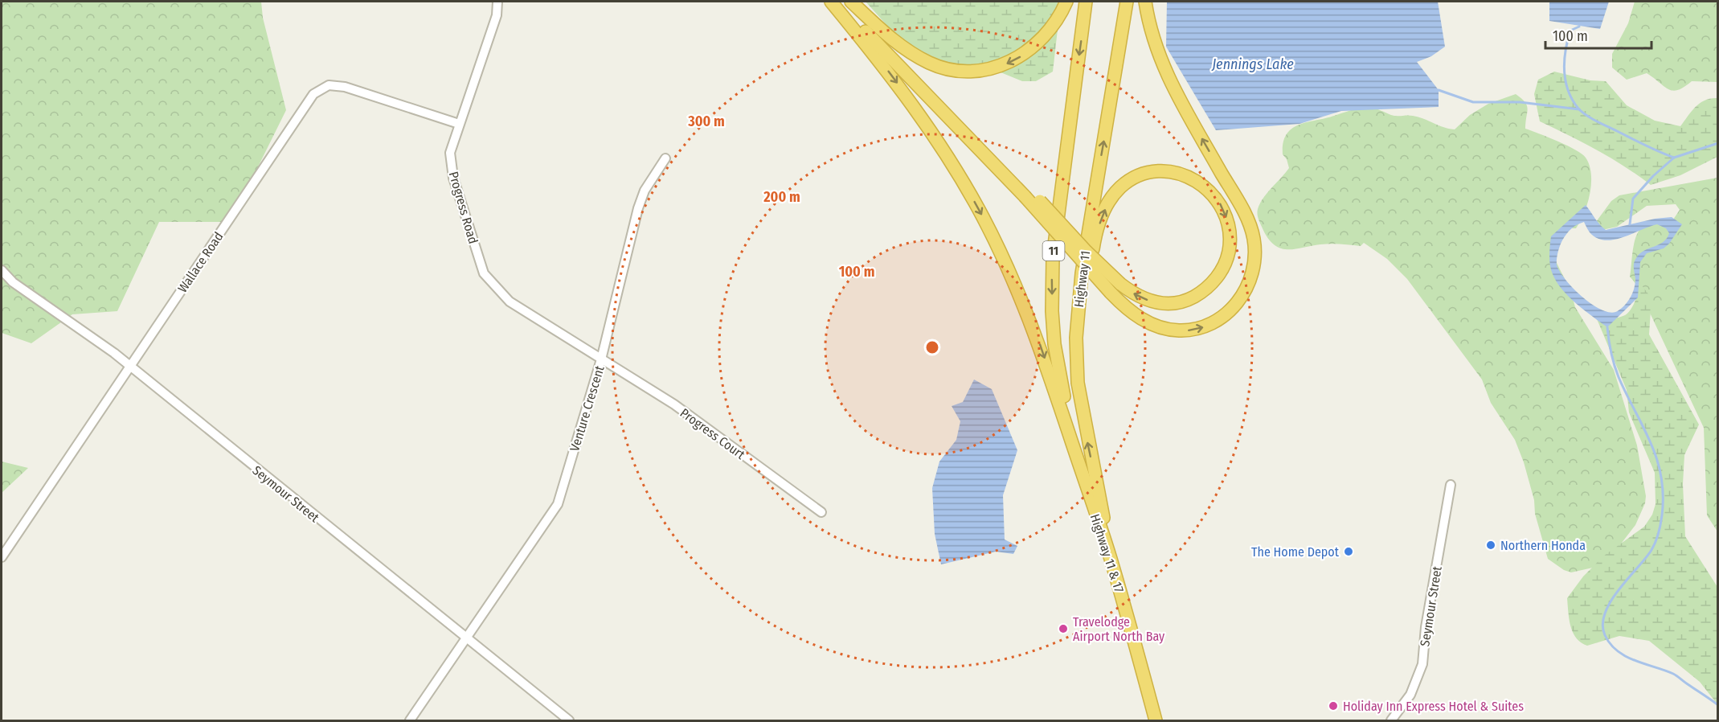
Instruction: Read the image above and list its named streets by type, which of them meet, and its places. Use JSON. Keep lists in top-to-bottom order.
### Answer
{
  "streets": {
    "highway": ["11", "Highway 11", "Highway 11 & 17"],
    "street": [
      "Progress Road",
      "Wallace Road",
      "Venture Crescent",
      "Progress Court",
      "Seymour Street"
    ]
  },
  "crossings": [
    ["Progress Road", "Wallace Road"],
    ["Progress Road", "Venture Crescent"],
    ["Progress Road", "Progress Court"],
    ["Wallace Road", "Seymour Street"],
    ["Highway 11", "Highway 11 & 17"],
    ["Venture Crescent", "Progress Court"],
    ["Venture Crescent", "Seymour Street"]
  ],
  "water": ["Jennings Lake"],
  "places": [
    "Northern Honda",
    "The Home Depot",
    "Travelodge Airport North Bay",
    "Holiday Inn Express Hotel & Suites"
  ],
  "scale_bar": "100 m",
  "rings": ["300 m", "200 m", "100 m"]
}
